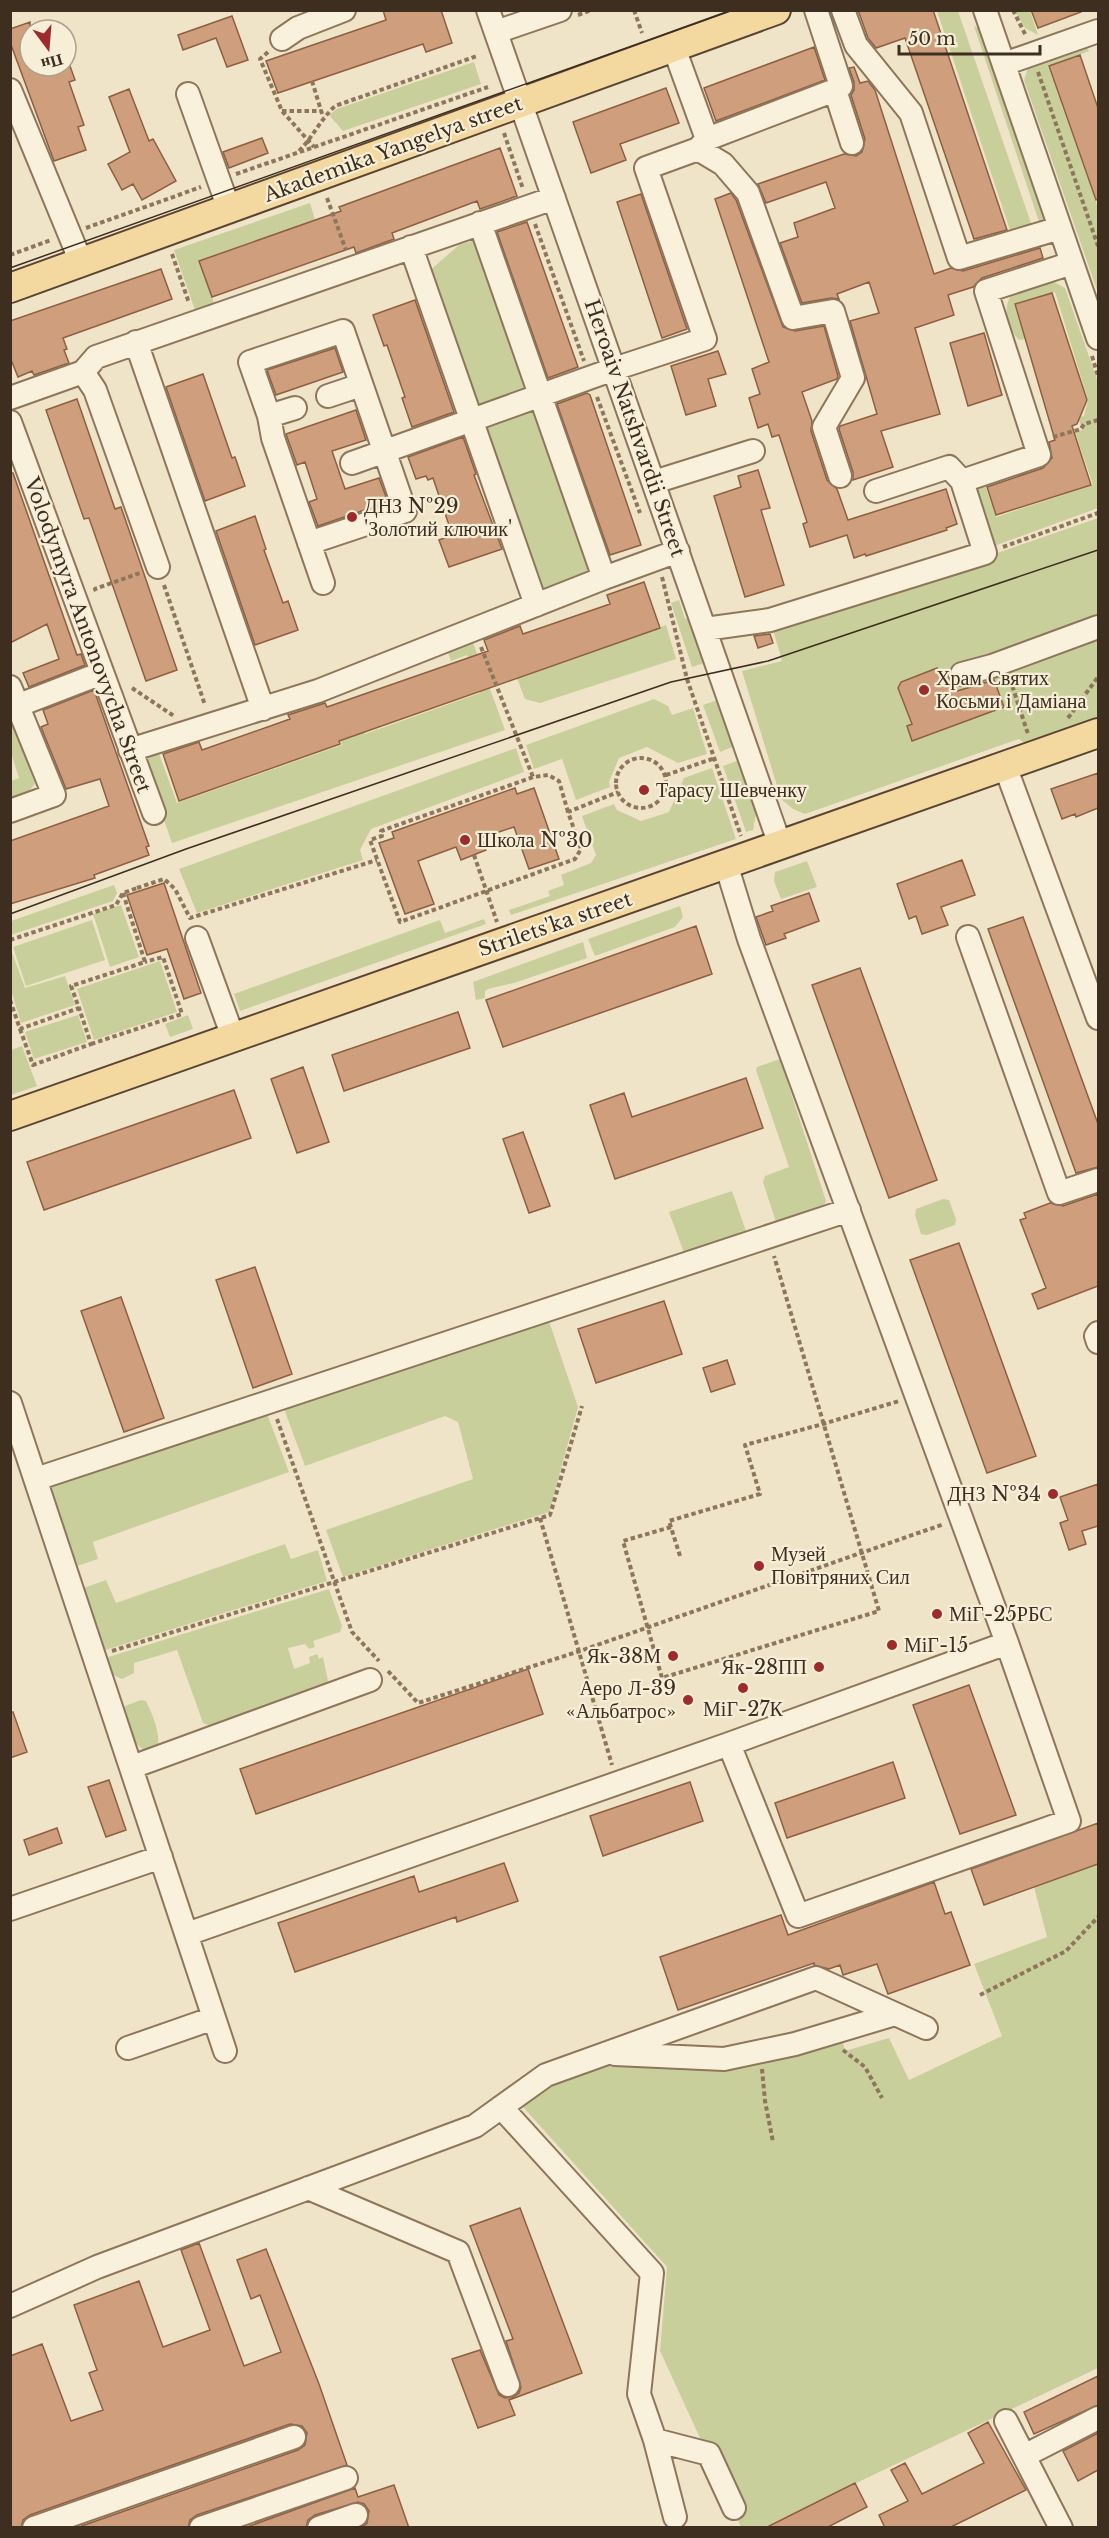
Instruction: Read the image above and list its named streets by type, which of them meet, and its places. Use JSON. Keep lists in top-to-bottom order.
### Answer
{
  "streets": {
    "main road": ["Akademika Yangelya street", "Strilets'ka street"],
    "street": ["Heroaiv Natshvardii Street", "Volodymyra Antonovycha Street"]
  },
  "crossings": [
    ["Akademika Yangelya street", "Heroaiv Natshvardii Street"],
    ["Heroaiv Natshvardii Street", "Strilets'ka street"]
  ],
  "places": [
    "ДНЗ №29 'Золотий ключик'",
    "Храм Святих Косьми і Даміана",
    "Тарасу Шевченку",
    "Школа №30",
    "ДНЗ №34",
    "Музей Повітряних Сил",
    "МіГ-25РБС",
    "МіГ-15",
    "Як-38М",
    "Як-28ПП",
    "МіГ-27К",
    "Аеро Л-39 «Альбатрос»"
  ],
  "scale_bar": "50 m",
  "north": "bottom"
}
